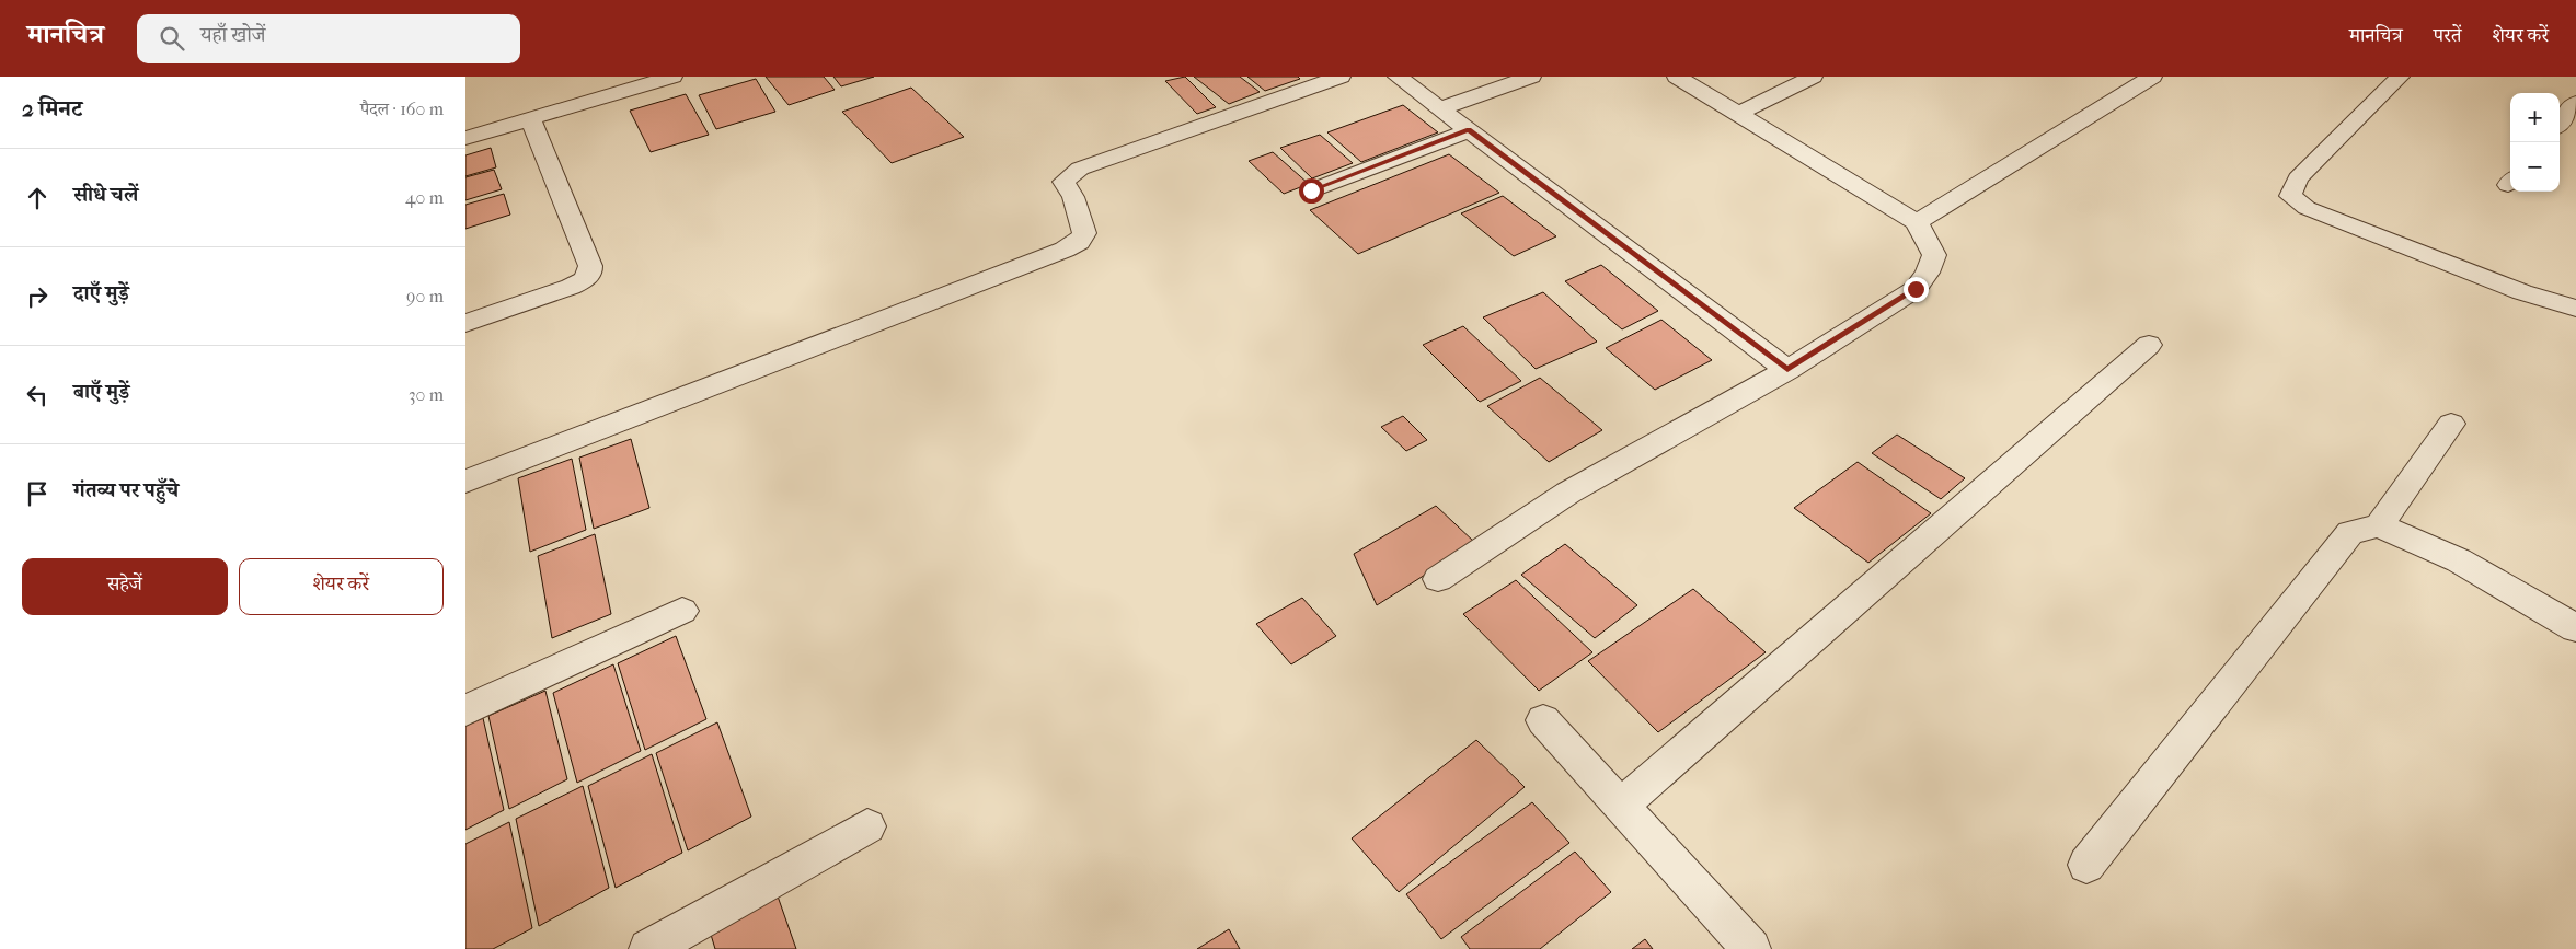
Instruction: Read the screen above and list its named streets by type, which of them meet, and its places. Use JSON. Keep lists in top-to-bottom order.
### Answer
{
  "page": {
    "header": "मानचित्र",
    "search": "यहाँ खोजें",
    "nav": ["मानचित्र", "परतें", "शेयर करें"],
    "heading": ["2 मिनट", "पैदल · 160 m"],
    "map_buttons": ["+", "−"],
    "list": [
      ["सीधे चलें", "40 m"],
      ["दाएँ मुड़ें", "90 m"],
      ["बाएँ मुड़ें", "30 m"],
      "गंतव्य पर पहुँचे"
    ],
    "buttons": ["सहेजें", "शेयर करें"]
  }
}
